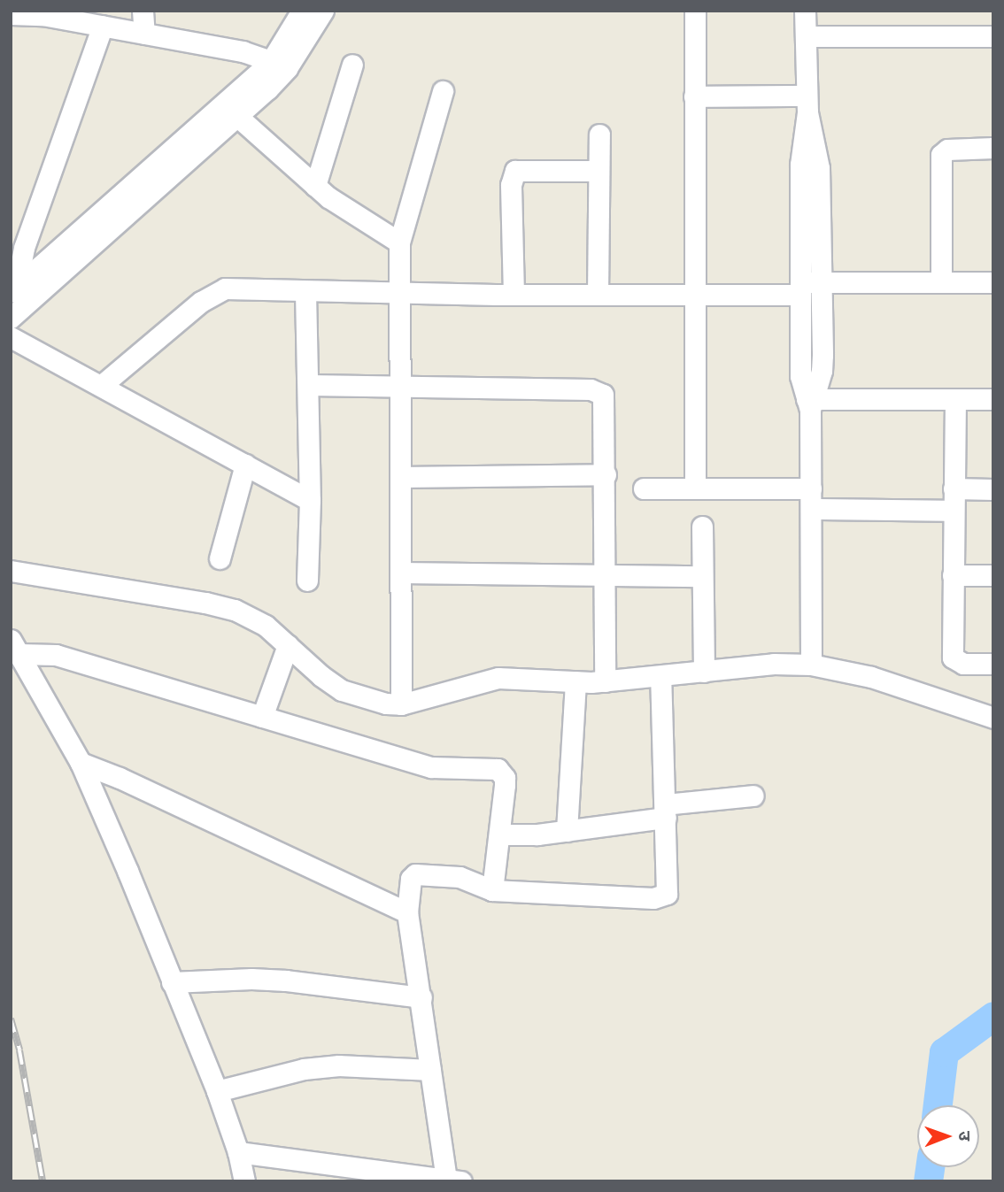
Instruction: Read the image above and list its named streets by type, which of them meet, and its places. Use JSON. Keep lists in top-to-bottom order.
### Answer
{
  "north": "right"
}
